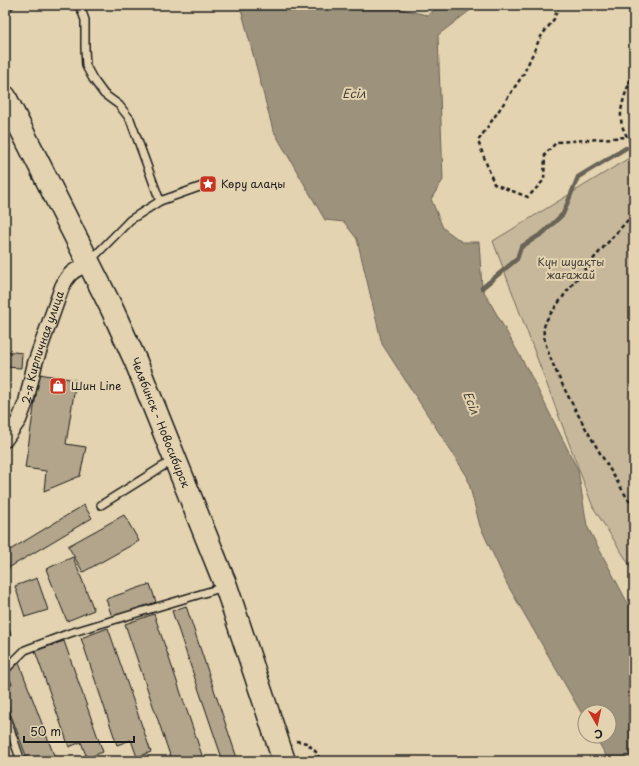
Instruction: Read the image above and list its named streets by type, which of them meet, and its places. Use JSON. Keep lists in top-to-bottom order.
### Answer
{
  "streets": {
    "highway": ["Челябинск - Новосибирск"],
    "street": ["2-я Кирпичная улица"]
  },
  "crossings": [
    ["2-я Кирпичная улица", "Челябинск - Новосибирск"]
  ],
  "water": ["Есіл"],
  "parks": ["Күн шуақты жағажай"],
  "places": {
    "place": ["Көру алаңы"],
    "shop": ["Шин Line"]
  },
  "scale_bar": "50 m",
  "north": "bottom"
}
